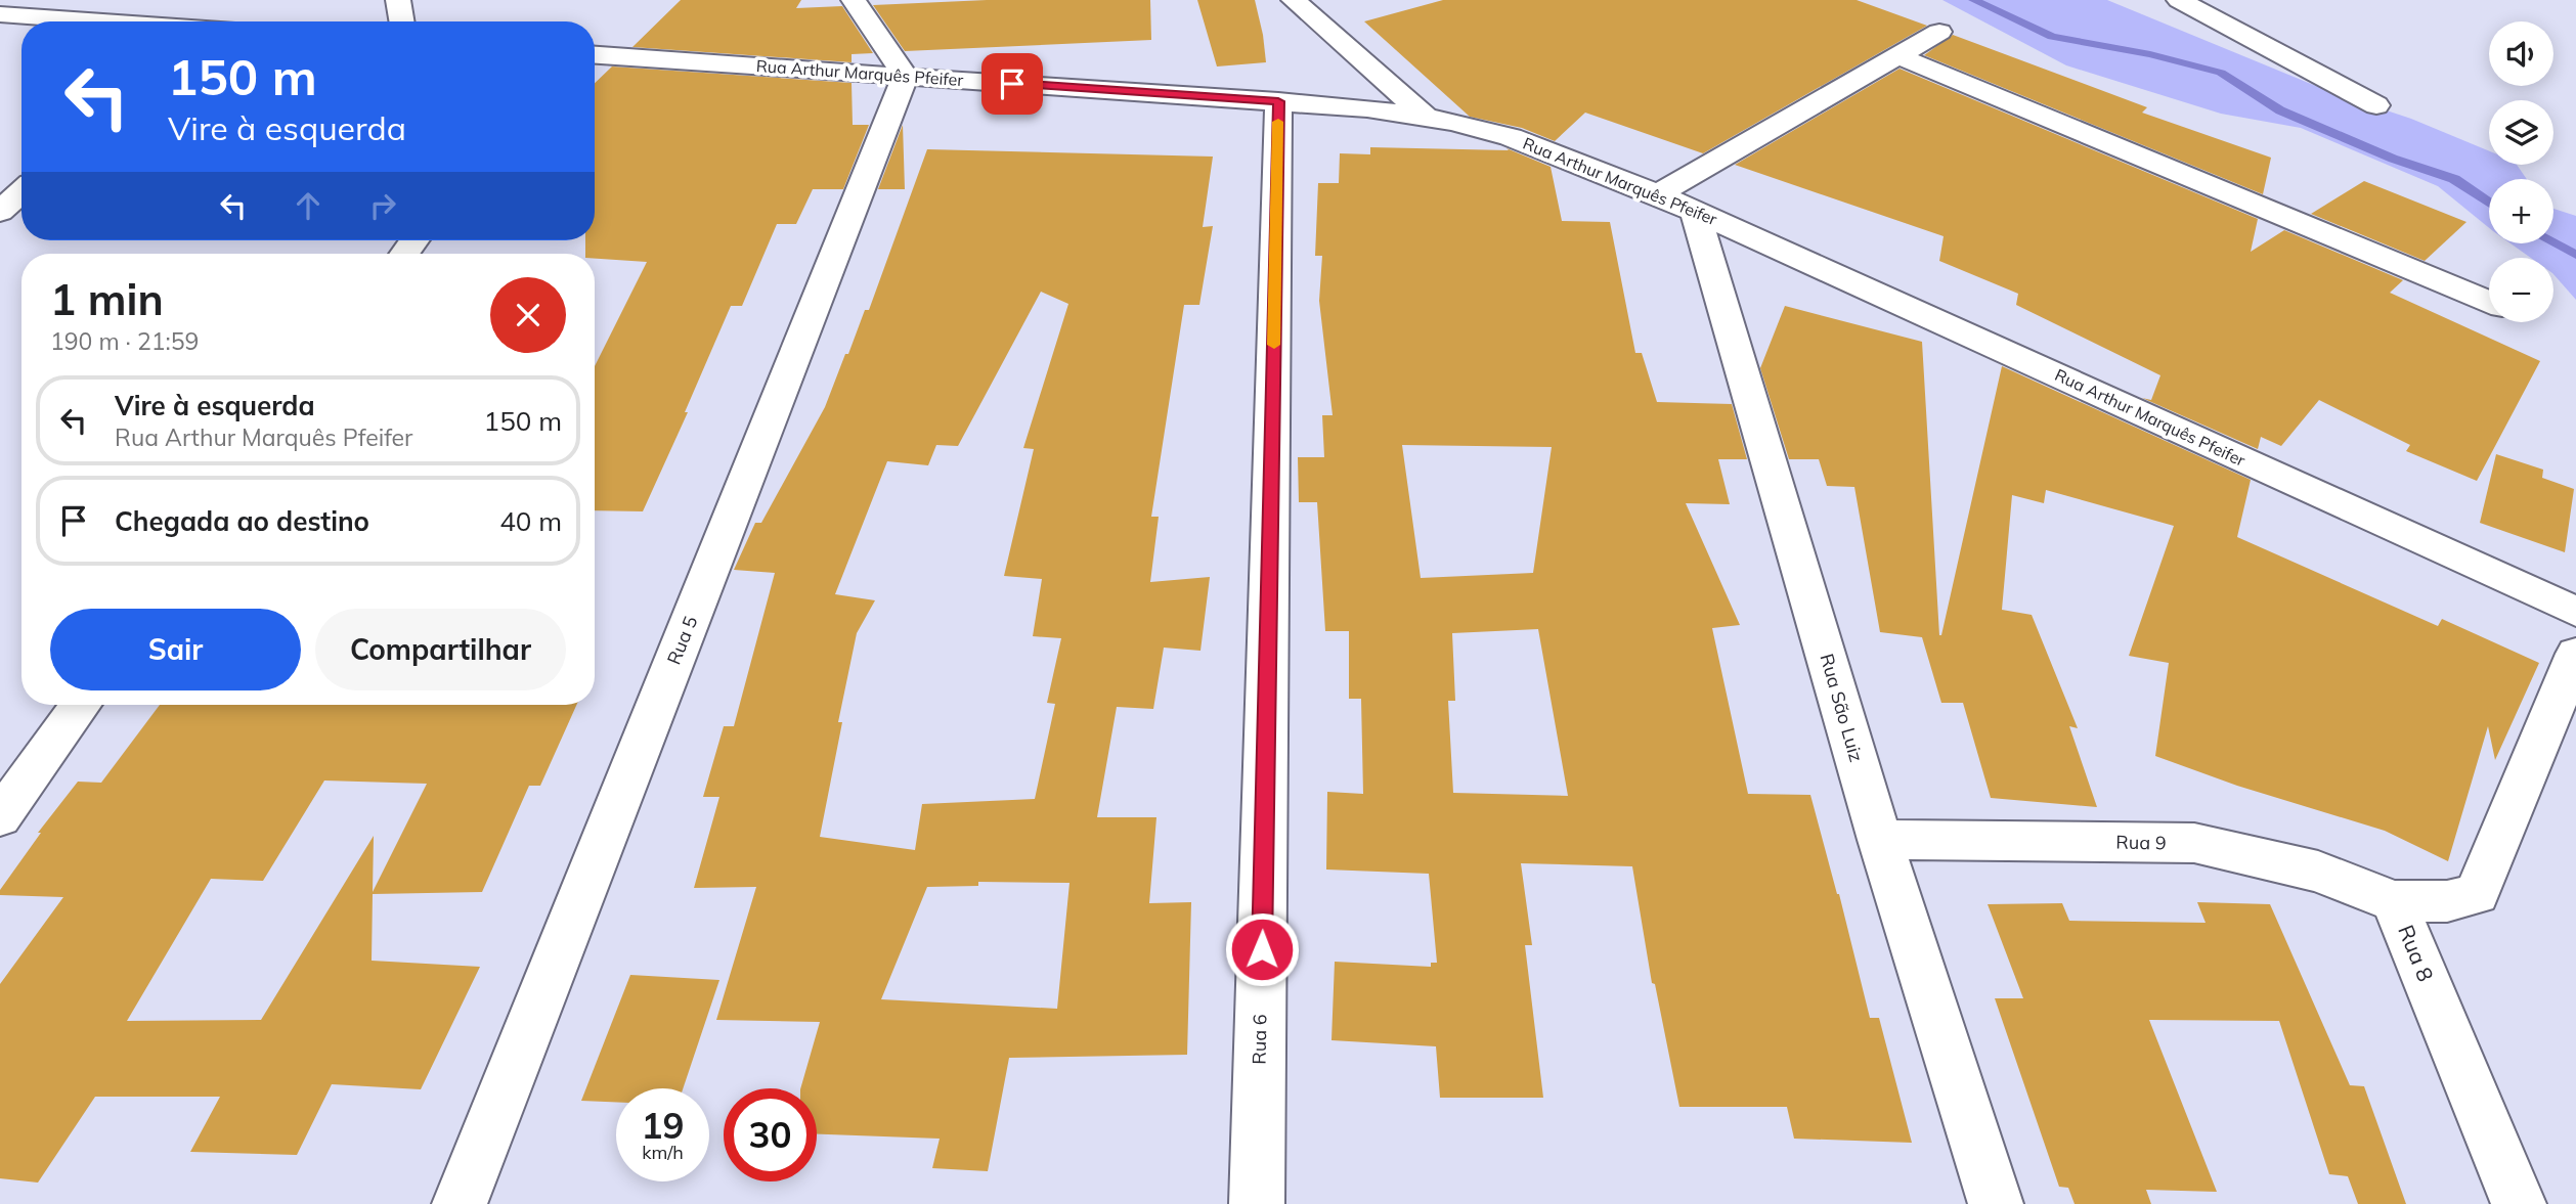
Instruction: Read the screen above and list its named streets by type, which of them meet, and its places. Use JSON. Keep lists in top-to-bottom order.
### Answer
{
  "streets": {
    "street": [
      "Rua Arthur Marquês Pfeifer",
      "Rua 5",
      "Rua São Luiz",
      "Rua 9",
      "Rua 8",
      "Rua 6"
    ]
  },
  "crossings": [
    ["Rua Arthur Marquês Pfeifer", "Rua 5"],
    ["Rua Arthur Marquês Pfeifer", "Rua São Luiz"],
    ["Rua Arthur Marquês Pfeifer", "Rua 6"],
    ["Rua São Luiz", "Rua 9"],
    ["Rua 9", "Rua 8"]
  ],
  "page": {
    "map_buttons": ["+", "−"],
    "turn": ["150 m", "Vire à esquerda"],
    "heading": ["1 min", "190 m · 21:59"],
    "list": [
      {
        "name": "Vire à esquerda",
        "note": "Rua Arthur Marquês Pfeifer",
        "value": "150 m"
      },
      {
        "name": "Chegada ao destino",
        "value": "40 m"
      }
    ],
    "buttons": ["Sair", "Compartilhar"],
    "speed": "19 km/h",
    "limit": "30"
  }
}
